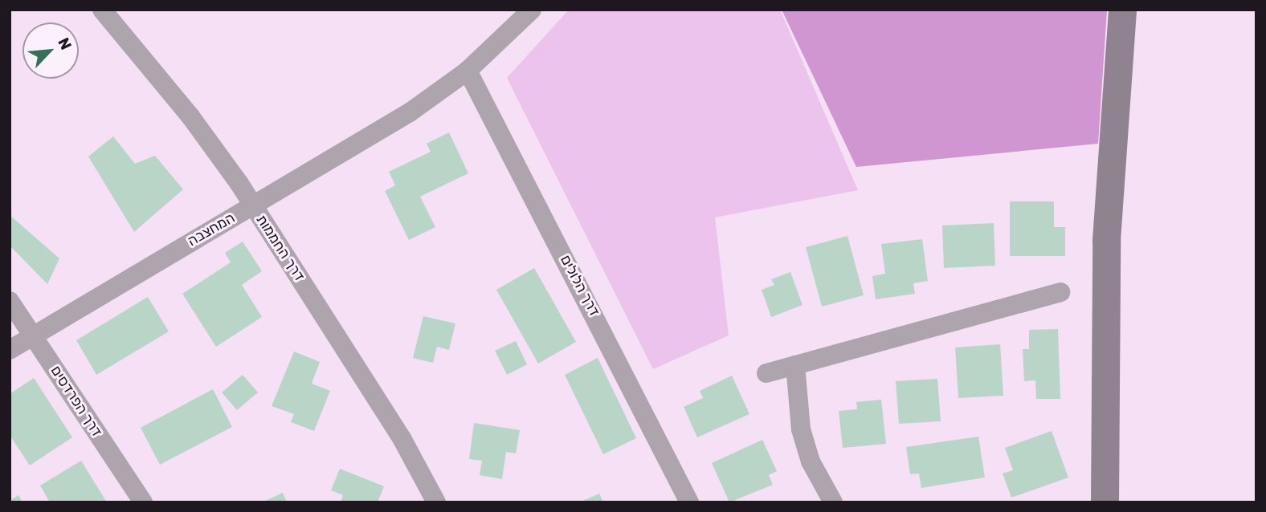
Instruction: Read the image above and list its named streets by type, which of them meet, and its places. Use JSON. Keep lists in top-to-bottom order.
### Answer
{
  "streets": {
    "street": [
      "המחצבה",
      "דרך החממות",
      "דרך הלולים",
      "דרך הפרדסים"
    ]
  },
  "crossings": [
    ["המחצבה", "דרך החממות"],
    ["המחצבה", "דרך הלולים"],
    ["המחצבה", "דרך הפרדסים"]
  ],
  "north": "top right"
}
